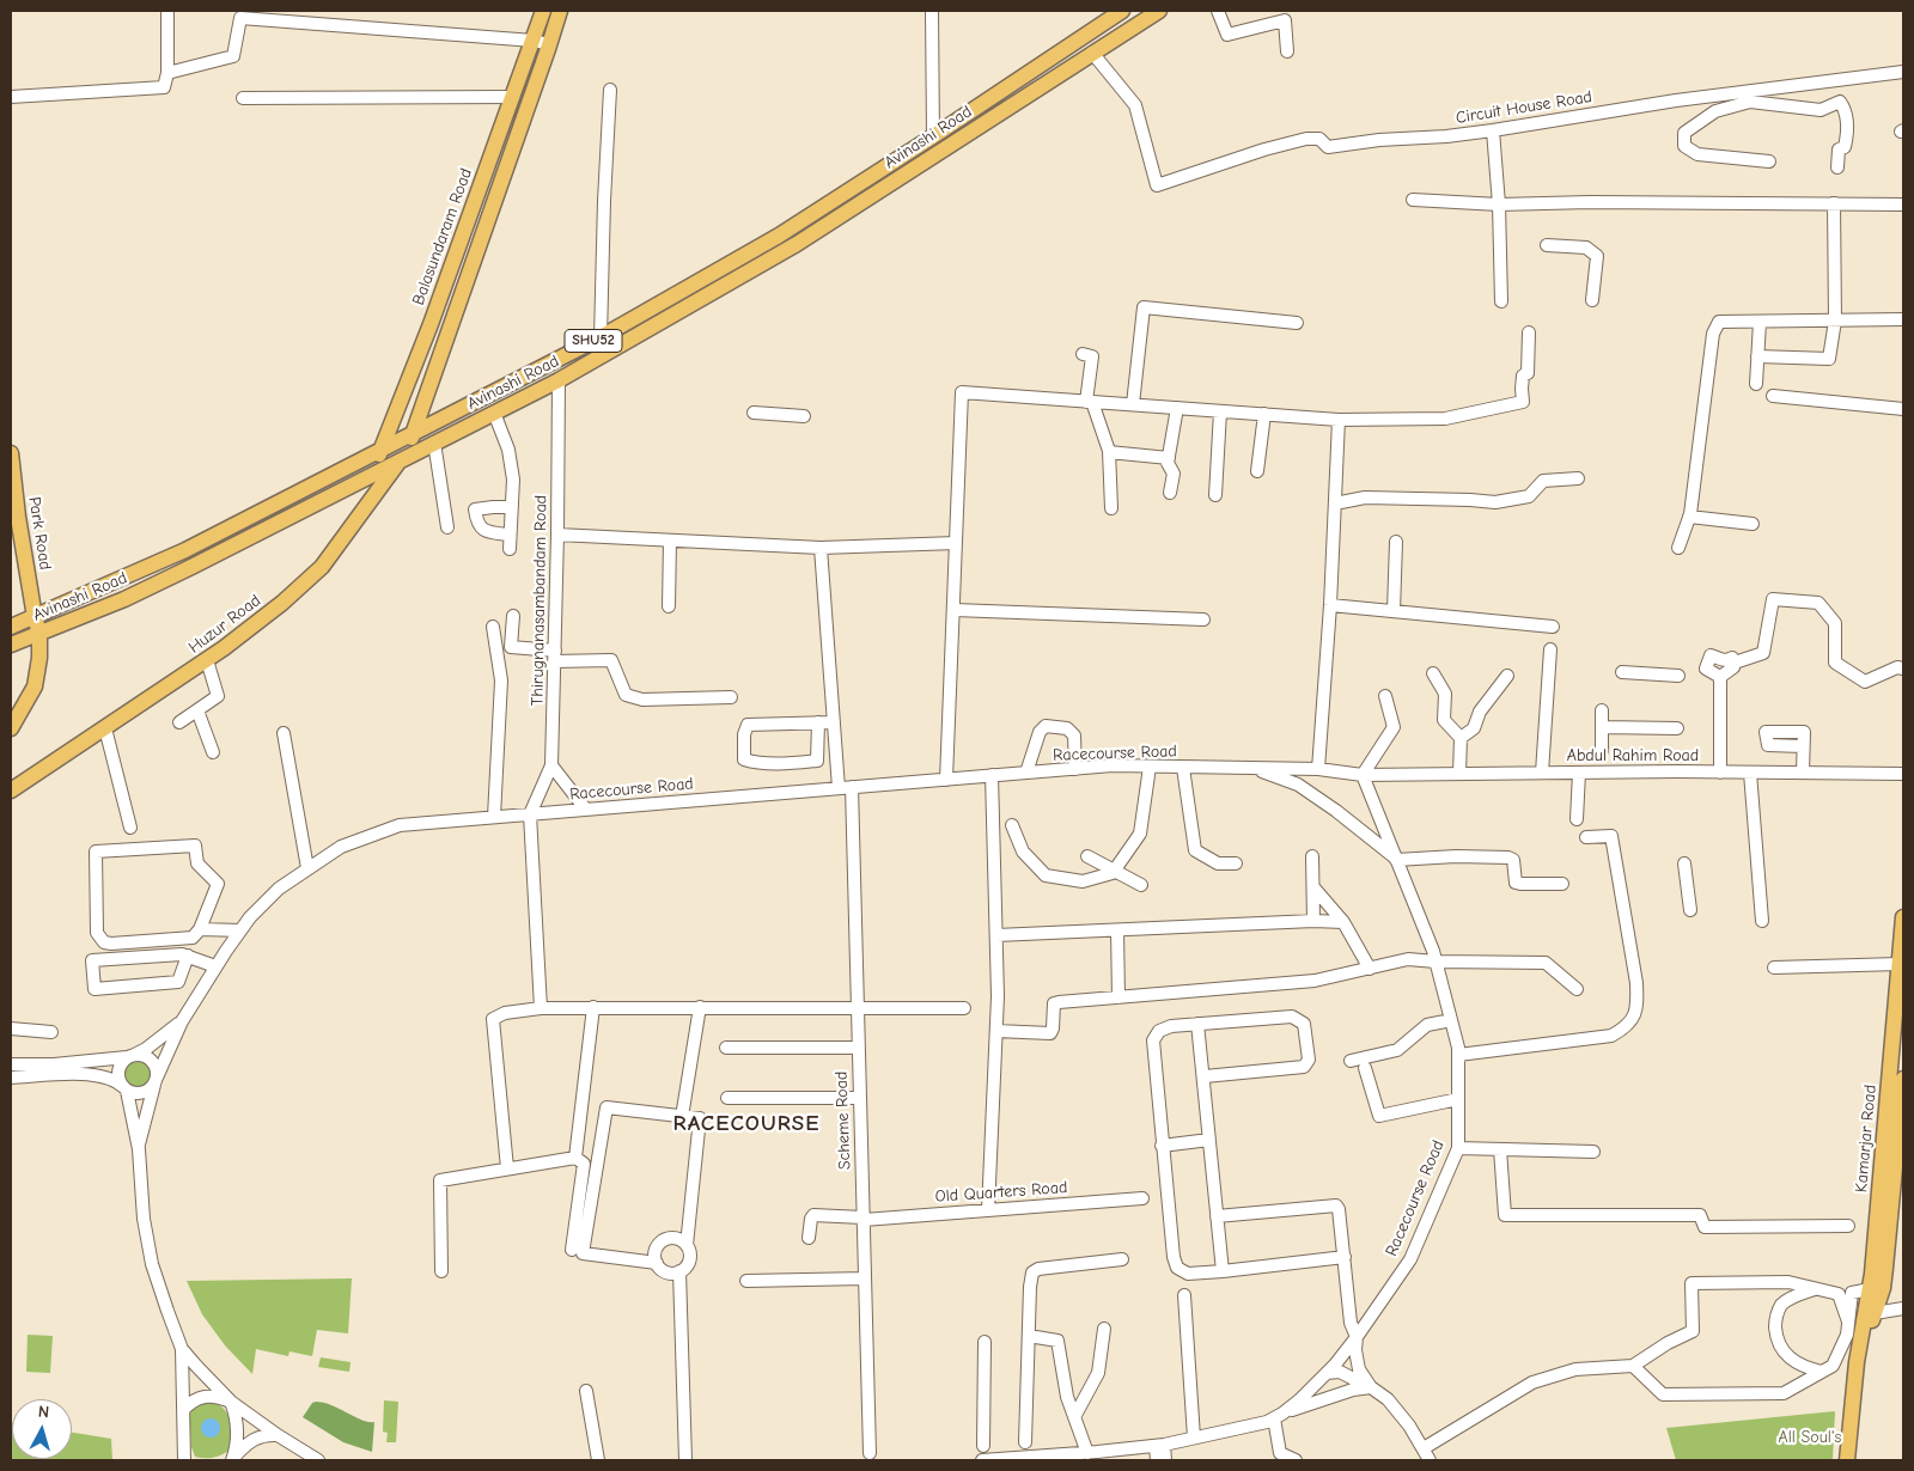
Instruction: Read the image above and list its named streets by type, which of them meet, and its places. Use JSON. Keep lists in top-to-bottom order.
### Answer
{
  "streets": {
    "main road": [
      "Avinashi Road",
      "Balasundaram Road",
      "SHU52",
      "Park Road",
      "Huzur Road",
      "Kamarjar Road"
    ],
    "street": [
      "Circuit House Road",
      "Thirugnanasambandam Road",
      "Racecourse Road",
      "Abdul Rahim Road",
      "Scheme Road",
      "Old Quarters Road"
    ]
  },
  "crossings": [
    ["Circuit House Road", "Avinashi Road"],
    ["Avinashi Road", "Balasundaram Road"],
    ["Avinashi Road", "Park Road"],
    ["Avinashi Road", "Thirugnanasambandam Road"],
    ["Avinashi Road", "Huzur Road"],
    ["Racecourse Road", "Abdul Rahim Road"],
    ["Racecourse Road", "Scheme Road"],
    ["Scheme Road", "Old Quarters Road"]
  ],
  "districts": ["RACECOURSE"],
  "parks": ["All Soul's"],
  "north": "top"
}
